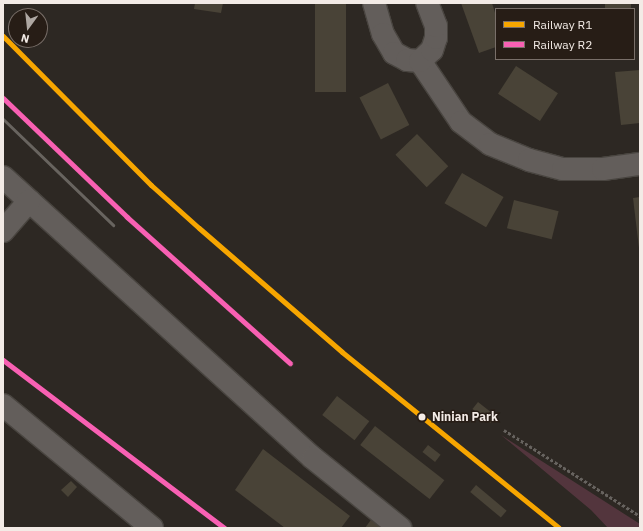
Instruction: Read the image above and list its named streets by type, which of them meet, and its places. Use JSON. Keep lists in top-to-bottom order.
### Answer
{
  "places": ["Ninian Park"],
  "lines": ["rail line R1", "rail line R2"],
  "legend": ["Railway R1", "Railway R2"],
  "north": "bottom"
}
